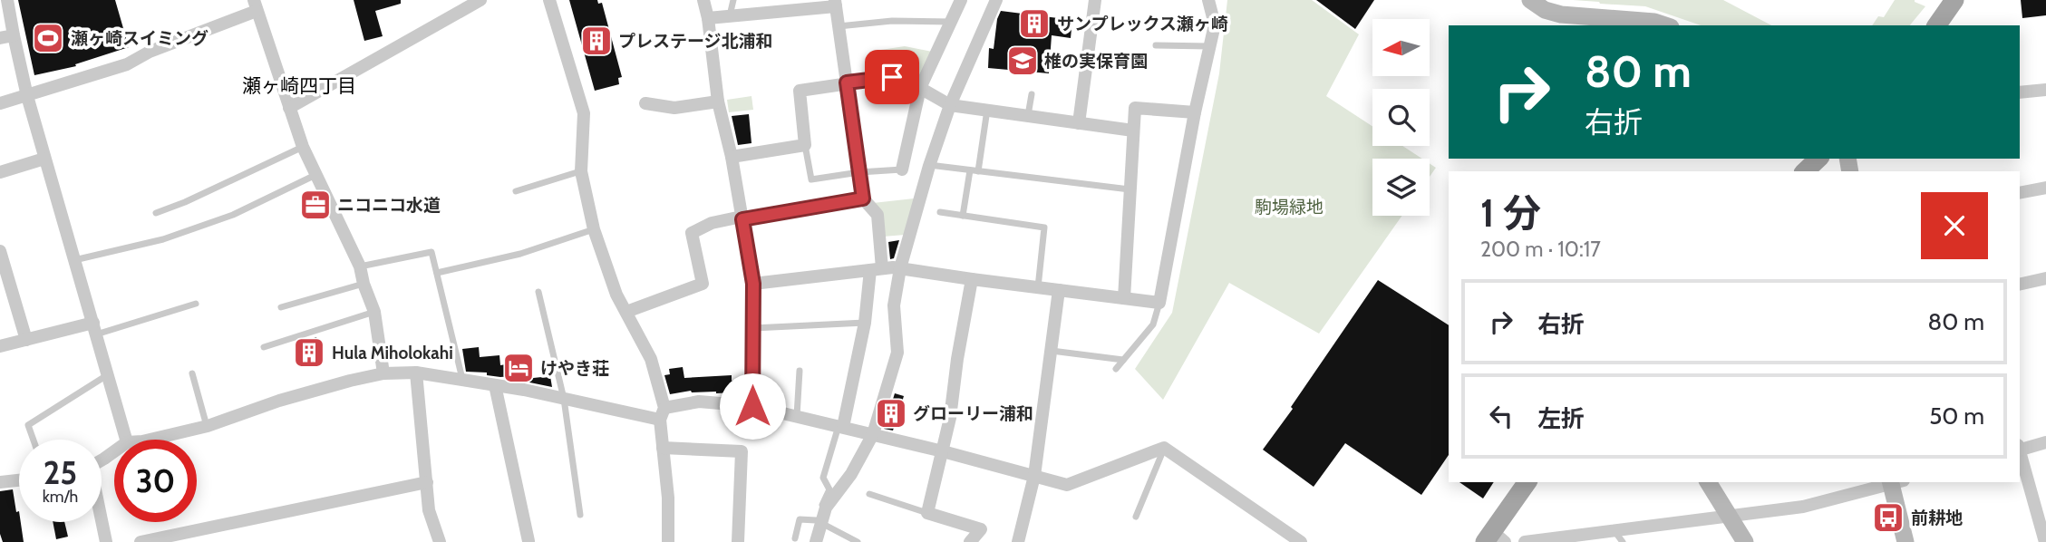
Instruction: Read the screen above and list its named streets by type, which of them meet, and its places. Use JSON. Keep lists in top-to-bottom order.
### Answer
{
  "districts": ["瀬ヶ崎四丁目"],
  "parks": ["駒場緑地"],
  "places": {
    "building": [
      "サンプレックス瀬ヶ崎",
      "プレステージ北浦和",
      "Hula Miholokahi",
      "グローリー浦和"
    ],
    "sports": ["瀬ヶ崎スイミング"],
    "school or university": ["椎の実保育園"],
    "office": ["ニコニコ水道"],
    "hotel": ["けやき荘"],
    "bus stop": ["前耕地"]
  },
  "north": "left",
  "page": {
    "turn": ["80 m", "右折"],
    "heading": ["1 分", "200 m · 10:17"],
    "list": [
      {
        "name": "右折",
        "value": "80 m"
      },
      {
        "name": "左折",
        "value": "50 m"
      }
    ],
    "speed": "25 km/h",
    "limit": "30"
  }
}
